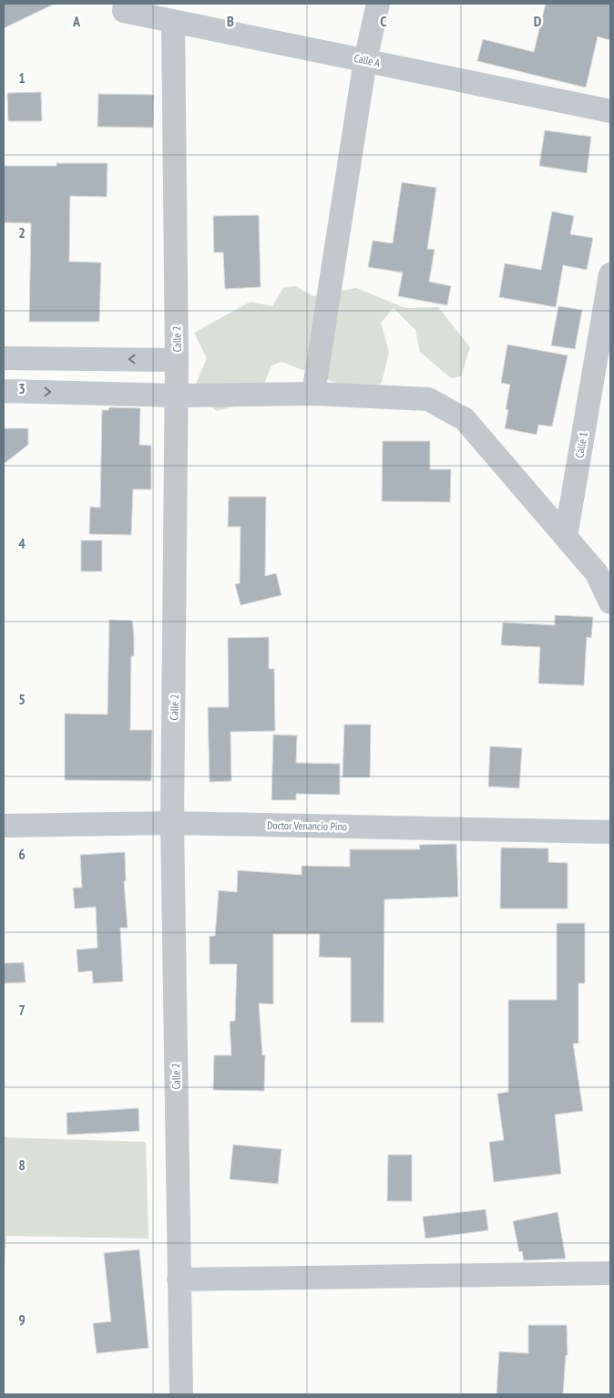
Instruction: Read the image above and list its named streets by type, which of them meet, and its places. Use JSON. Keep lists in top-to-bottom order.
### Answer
{
  "streets": {
    "street": [
      "Calle A",
      "Calle 2",
      "Calle 1",
      "Doctor Venancio Pino"
    ]
  },
  "crossings": [
    ["Calle A", "Calle 2"],
    ["Calle 2", "Doctor Venancio Pino"]
  ],
  "grid": {
    "columns": [
      "A",
      "B",
      "C",
      "D"
    ],
    "rows": [
      "1",
      "2",
      "3",
      "4",
      "5",
      "6",
      "7",
      "8",
      "9"
    ]
  }
}
